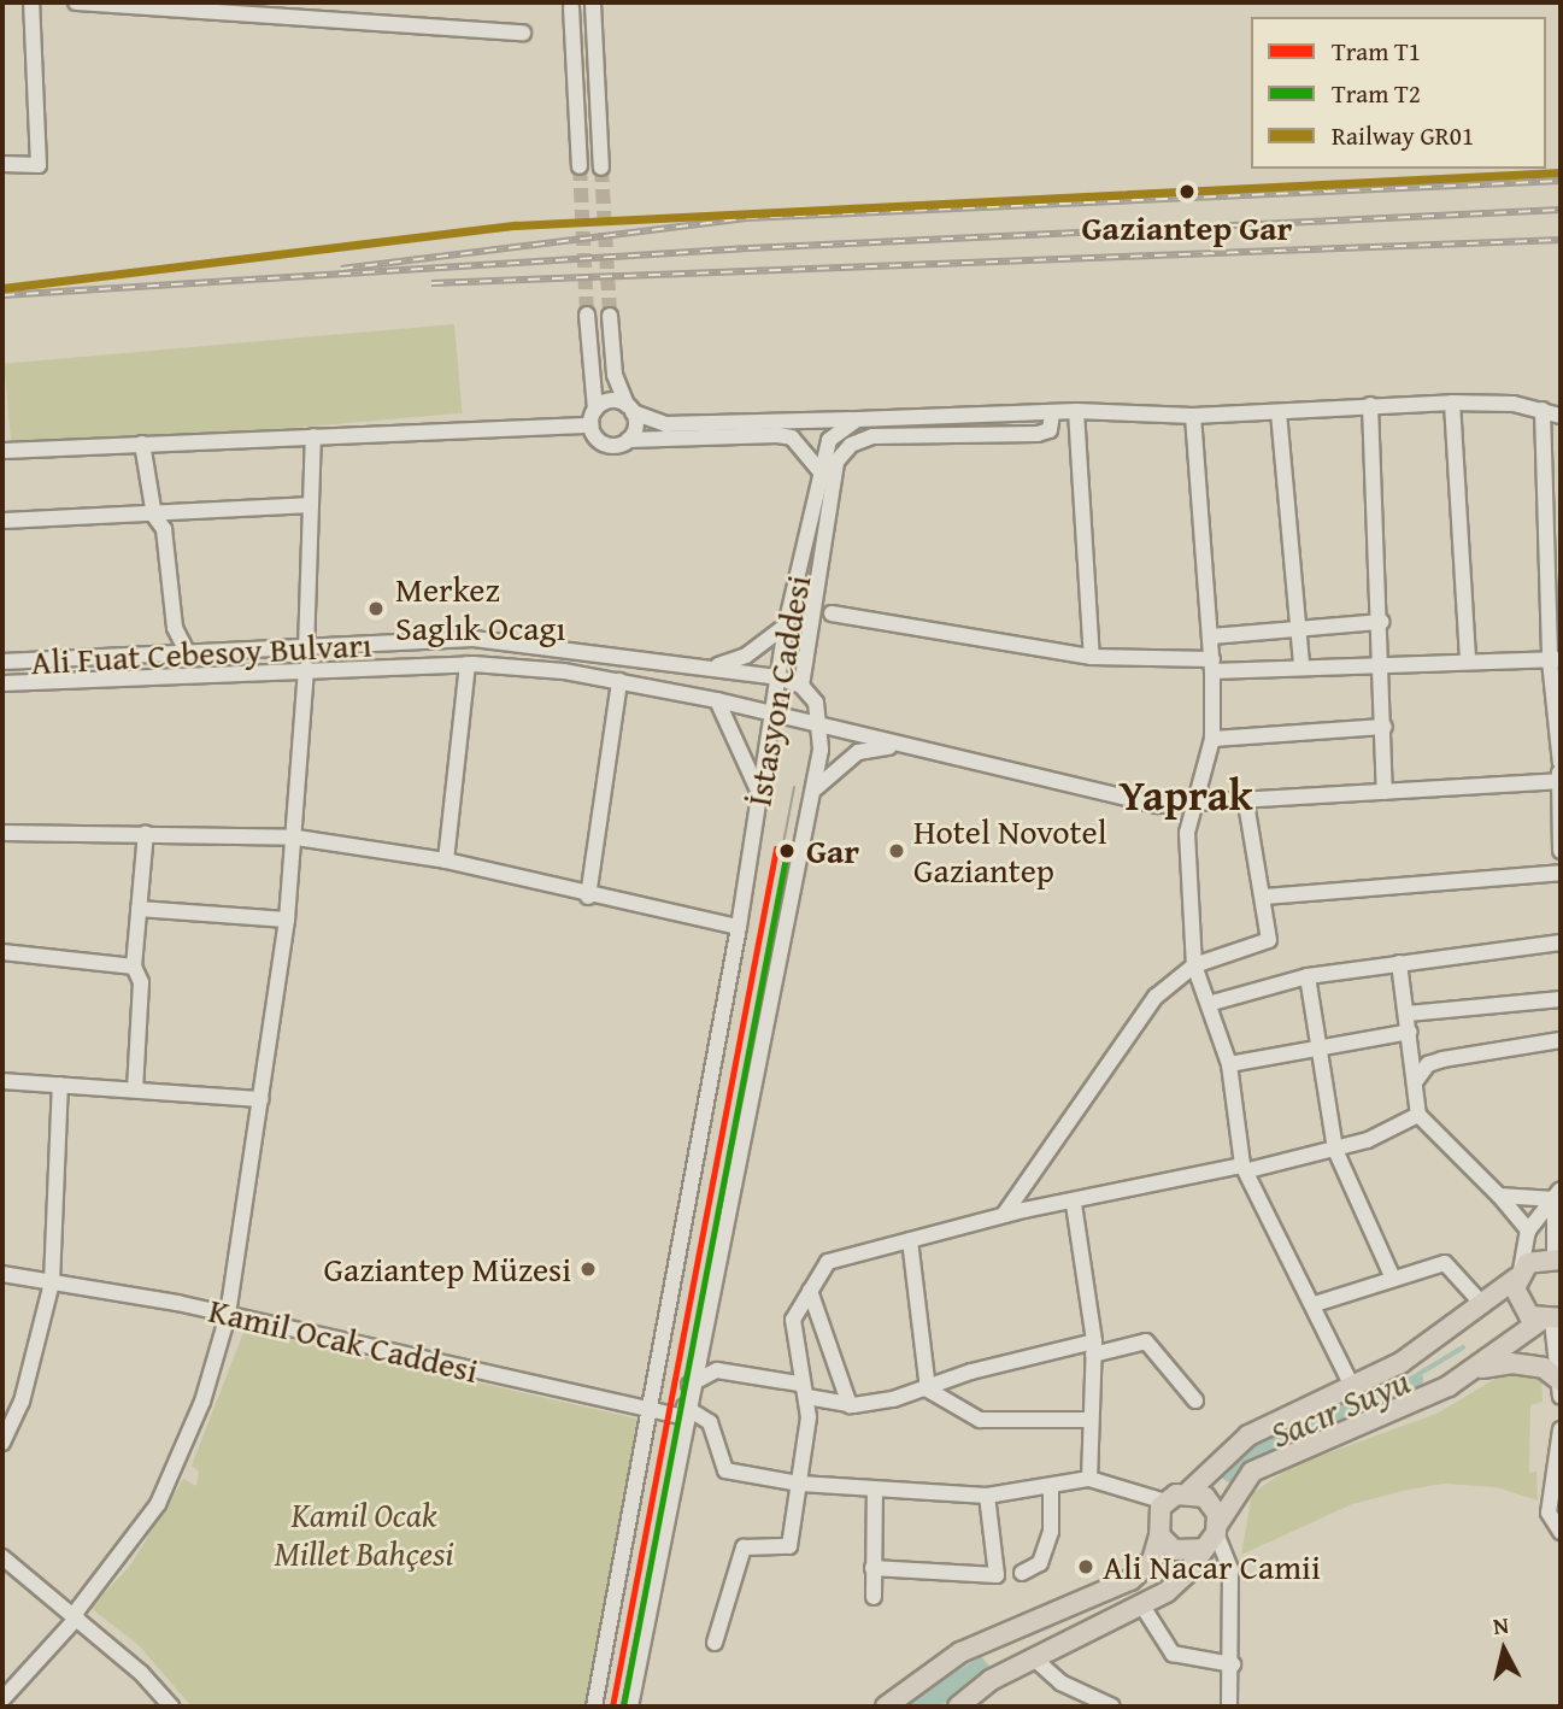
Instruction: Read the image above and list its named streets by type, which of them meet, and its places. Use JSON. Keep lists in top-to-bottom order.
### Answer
{
  "streets": {
    "street": ["Ali Fuat Cebesoy Bulvarı", "İstasyon Caddesi", "Kamil Ocak Caddesi"]
  },
  "crossings": [
    ["Ali Fuat Cebesoy Bulvarı", "İstasyon Caddesi"],
    ["İstasyon Caddesi", "Kamil Ocak Caddesi"]
  ],
  "districts": ["Yaprak"],
  "water": ["Sacır Suyu"],
  "parks": ["Kamil Ocak Millet Bahçesi"],
  "places": [
    "Gaziantep Gar",
    "Merkez Saglık Ocagı",
    "Gar",
    "Hotel Novotel Gaziantep",
    "Gaziantep Müzesi",
    "Ali Nacar Camii"
  ],
  "lines": ["rail line GR01", "tram line T1", "tram line T2"],
  "legend": ["Tram T1", "Tram T2", "Railway GR01"],
  "north": "top"
}
